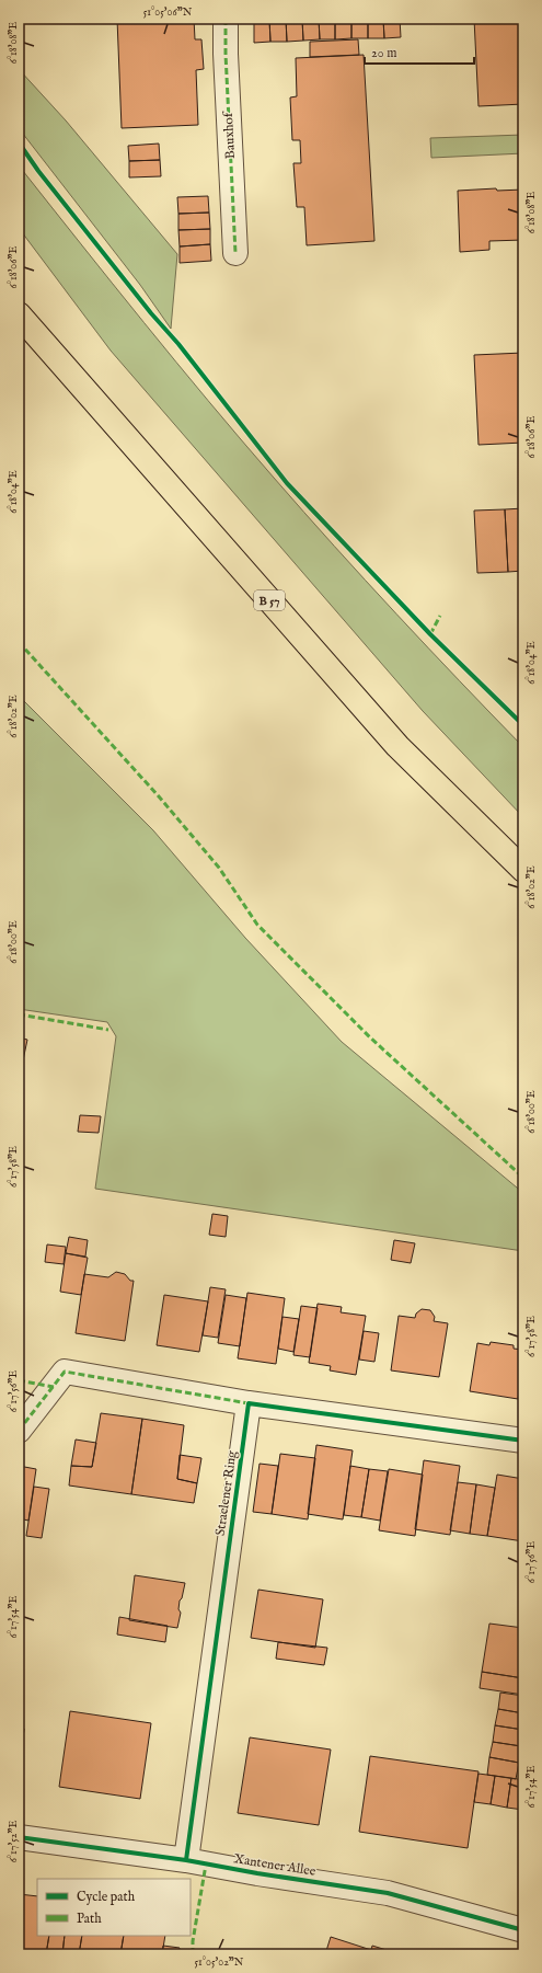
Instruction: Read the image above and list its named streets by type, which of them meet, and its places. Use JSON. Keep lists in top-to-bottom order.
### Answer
{
  "streets": {
    "main road": ["B 57"],
    "street": ["Bauxhof", "Straelener Ring", "Xantener Allee"]
  },
  "crossings": [
    ["Straelener Ring", "Xantener Allee"]
  ],
  "legend": ["Cycle path", "Path"],
  "scale_bar": "20 m",
  "coordinates": [
    "51°05'06\"N",
    "6°18'08\"E",
    "6°18'06\"E",
    "6°18'04\"E",
    "6°18'02\"E",
    "6°18'00\"E",
    "6°17'58\"E",
    "6°17'56\"E",
    "6°17'54\"E",
    "6°17'52\"E",
    "51°05'02\"N"
  ]
}
